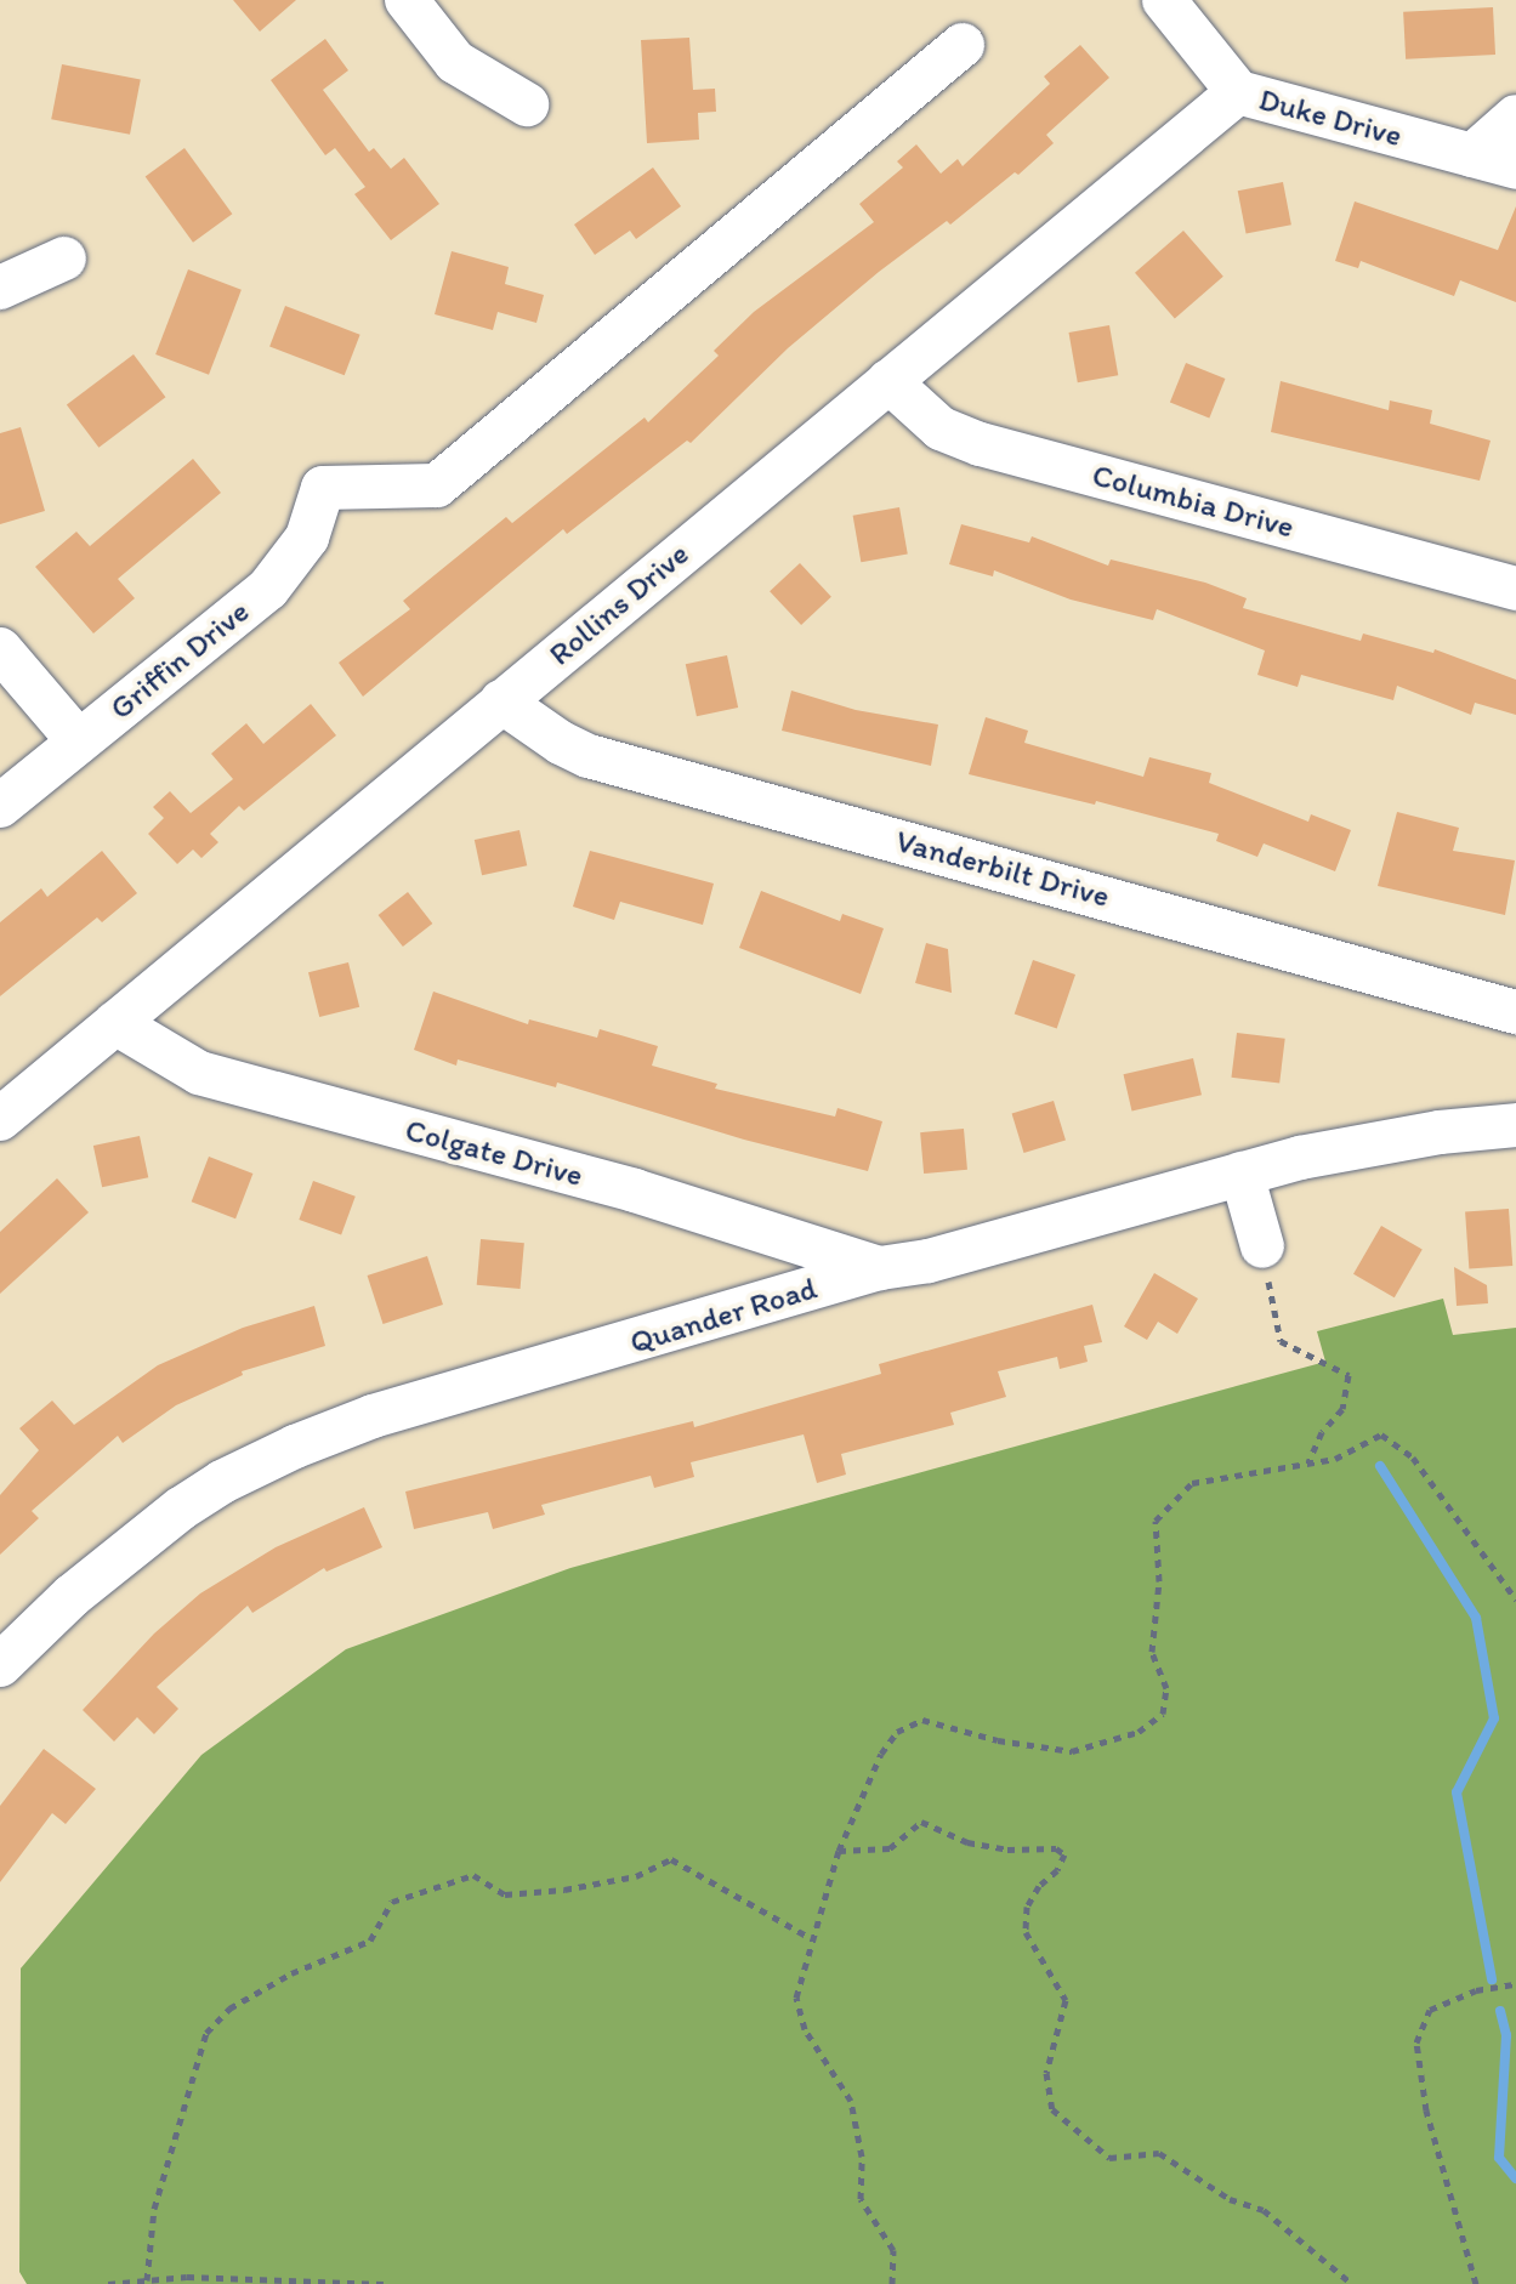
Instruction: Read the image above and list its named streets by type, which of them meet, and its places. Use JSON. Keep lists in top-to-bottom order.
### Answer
{
  "streets": {
    "street": [
      "Duke Drive",
      "Columbia Drive",
      "Rollins Drive",
      "Griffin Drive",
      "Vanderbilt Drive",
      "Colgate Drive",
      "Quander Road"
    ]
  },
  "crossings": [
    ["Duke Drive", "Rollins Drive"],
    ["Columbia Drive", "Rollins Drive"],
    ["Rollins Drive", "Vanderbilt Drive"],
    ["Rollins Drive", "Colgate Drive"],
    ["Colgate Drive", "Quander Road"]
  ]
}
